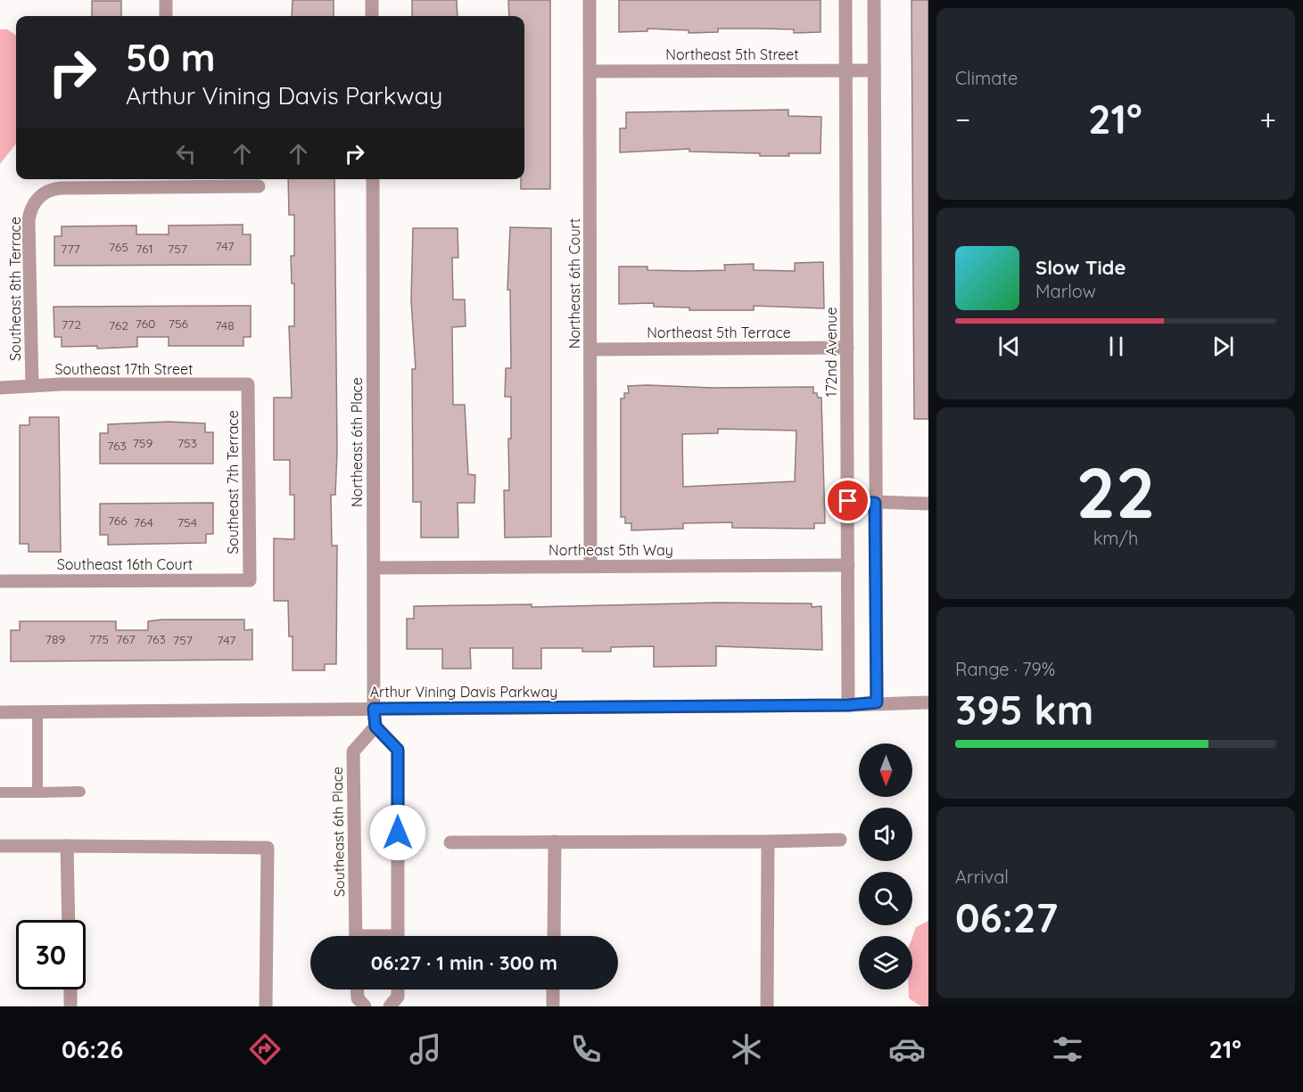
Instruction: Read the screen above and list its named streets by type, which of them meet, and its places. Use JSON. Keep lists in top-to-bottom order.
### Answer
{
  "streets": {
    "street": [
      "Northeast 5th Street",
      "Northeast 6th Court",
      "Southeast 8th Terrace",
      "Northeast 5th Terrace",
      "172nd Avenue",
      "Southeast 17th Street",
      "Northeast 6th Place",
      "Southeast 7th Terrace",
      "Northeast 5th Way",
      "Southeast 16th Court",
      "Arthur Vining Davis Parkway",
      "Southeast 6th Place"
    ]
  },
  "crossings": [
    ["Northeast 5th Street", "Northeast 6th Court"],
    ["Northeast 5th Street", "172nd Avenue"],
    ["Northeast 6th Court", "Northeast 5th Terrace"],
    ["Northeast 6th Court", "Northeast 5th Way"],
    ["Southeast 8th Terrace", "Southeast 17th Street"],
    ["Northeast 5th Terrace", "172nd Avenue"],
    ["172nd Avenue", "Northeast 5th Way"],
    ["172nd Avenue", "Arthur Vining Davis Parkway"],
    ["Southeast 17th Street", "Southeast 7th Terrace"],
    ["Northeast 6th Place", "Northeast 5th Way"],
    ["Northeast 6th Place", "Arthur Vining Davis Parkway"],
    ["Southeast 7th Terrace", "Southeast 16th Court"]
  ],
  "house_numbers": [
    "747",
    "765",
    "777",
    "761",
    "757",
    "760",
    "756",
    "772",
    "762",
    "748",
    "759",
    "753",
    "763",
    "766",
    "764",
    "754",
    "789",
    "775",
    "767",
    "763",
    "757",
    "747"
  ],
  "north": "bottom",
  "page": {
    "tile": [
      "Climate",
      ["22", "km/h"],
      ["Range · 79%", "395 km"],
      ["Arrival", "06:27"]
    ],
    "turn": ["50 m", "Arthur Vining Davis Parkway"],
    "heat": ["−", "21°", "+"],
    "song": ["Slow Tide", "Marlow"],
    "limit": "30",
    "trip": "06:27 · 1 min · 300 m",
    "tabs": ["06:26", "21°"]
  }
}
